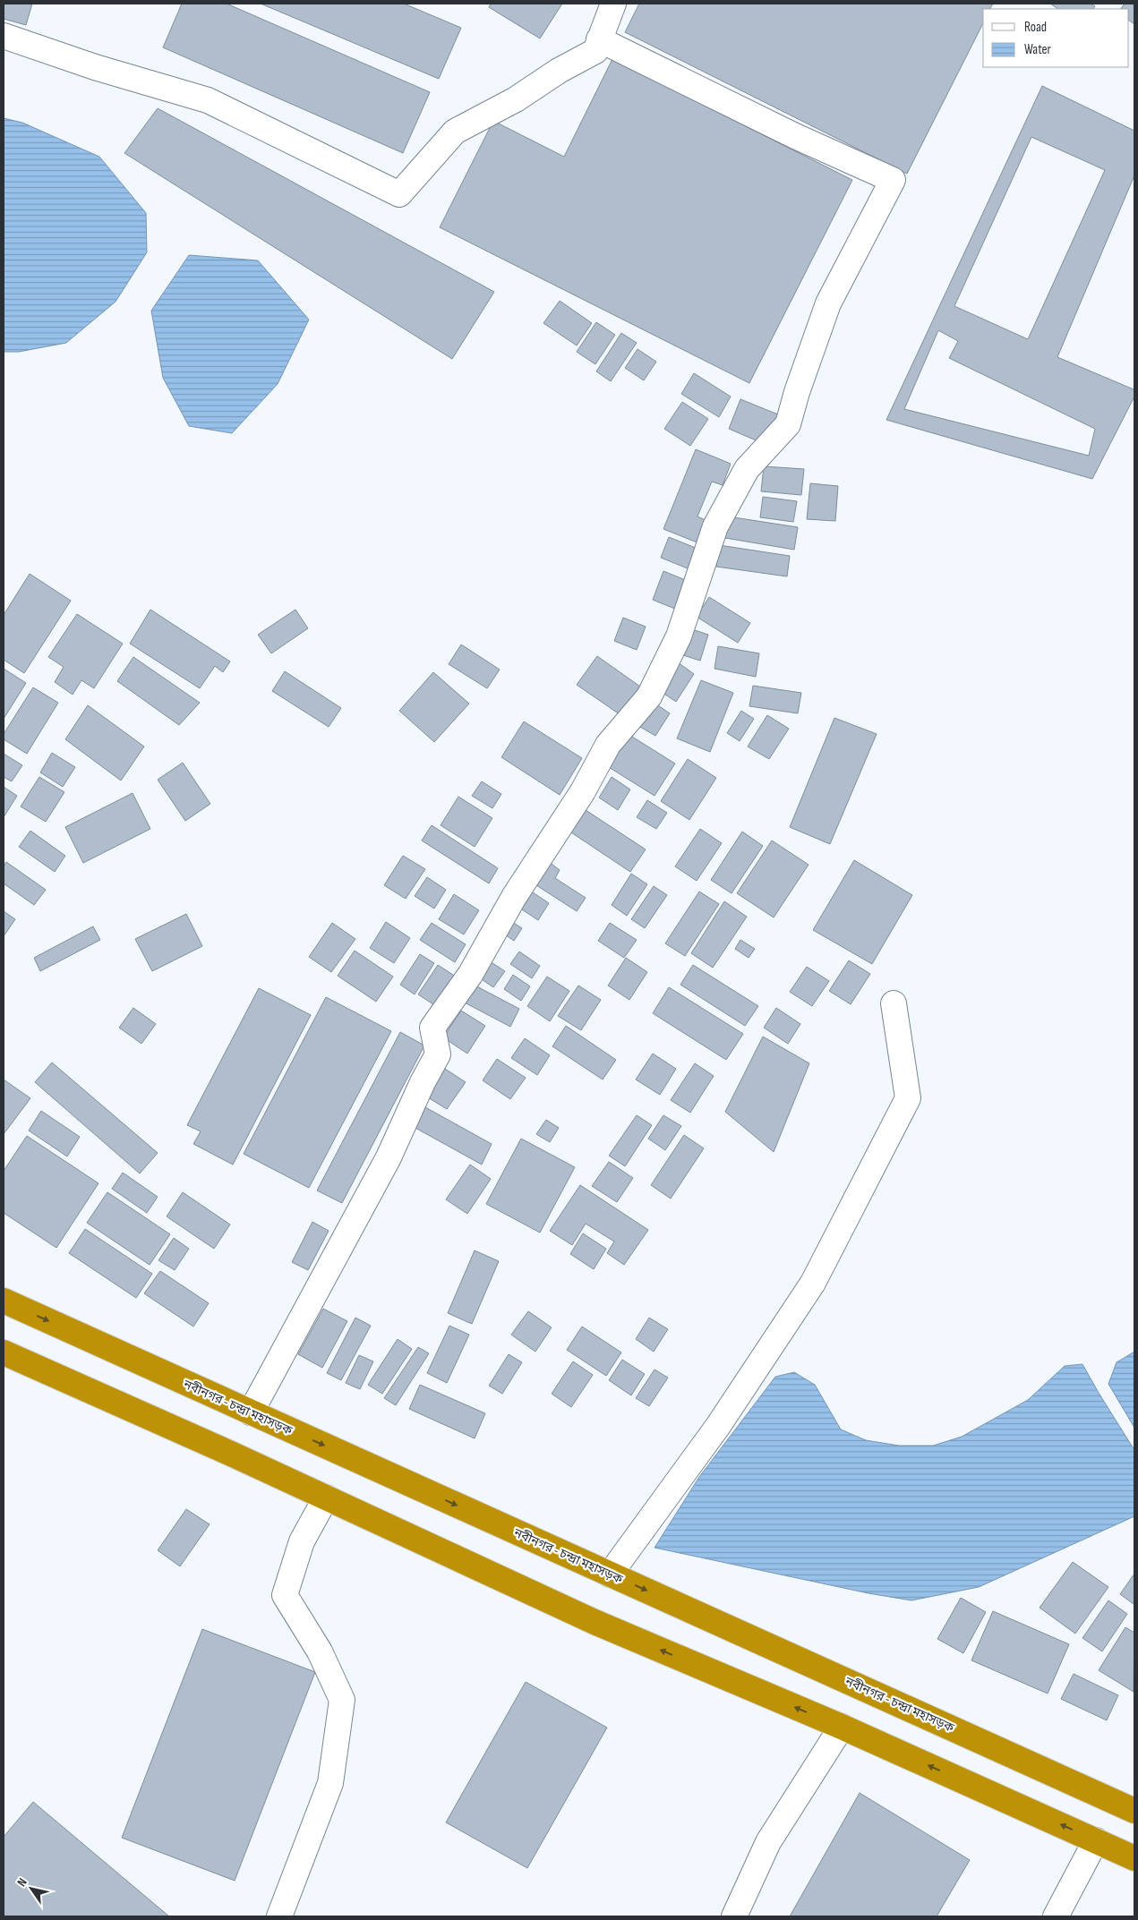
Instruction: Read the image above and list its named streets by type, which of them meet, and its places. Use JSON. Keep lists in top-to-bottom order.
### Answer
{
  "streets": {
    "highway": ["নবীনগর - চন্দ্রা মহাসড়ক"]
  },
  "legend": ["Road", "Water"],
  "north": "top left"
}
